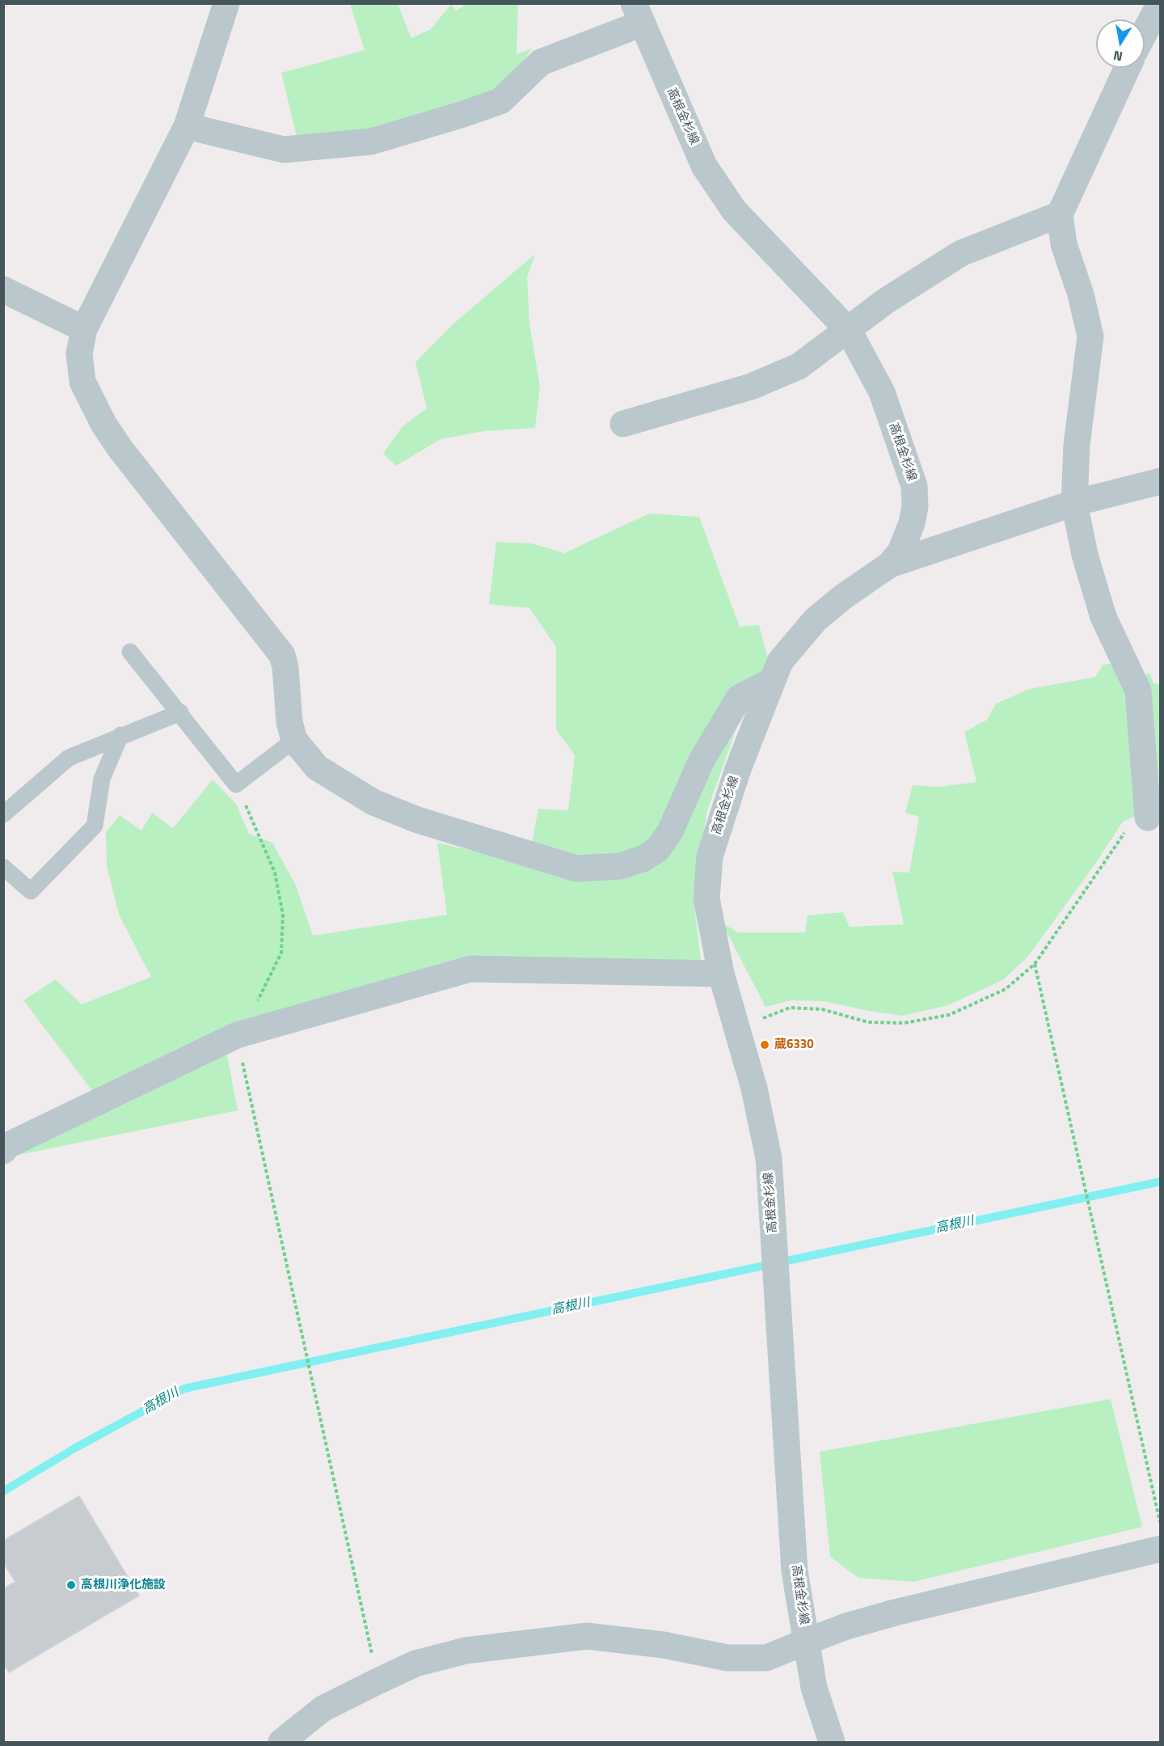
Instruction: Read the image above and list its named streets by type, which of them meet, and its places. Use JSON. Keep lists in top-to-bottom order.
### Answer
{
  "streets": {
    "street": ["高根金杉線"]
  },
  "water": ["高根川"],
  "places": ["蔵6330", "高根川浄化施設"],
  "north": "bottom"
}
